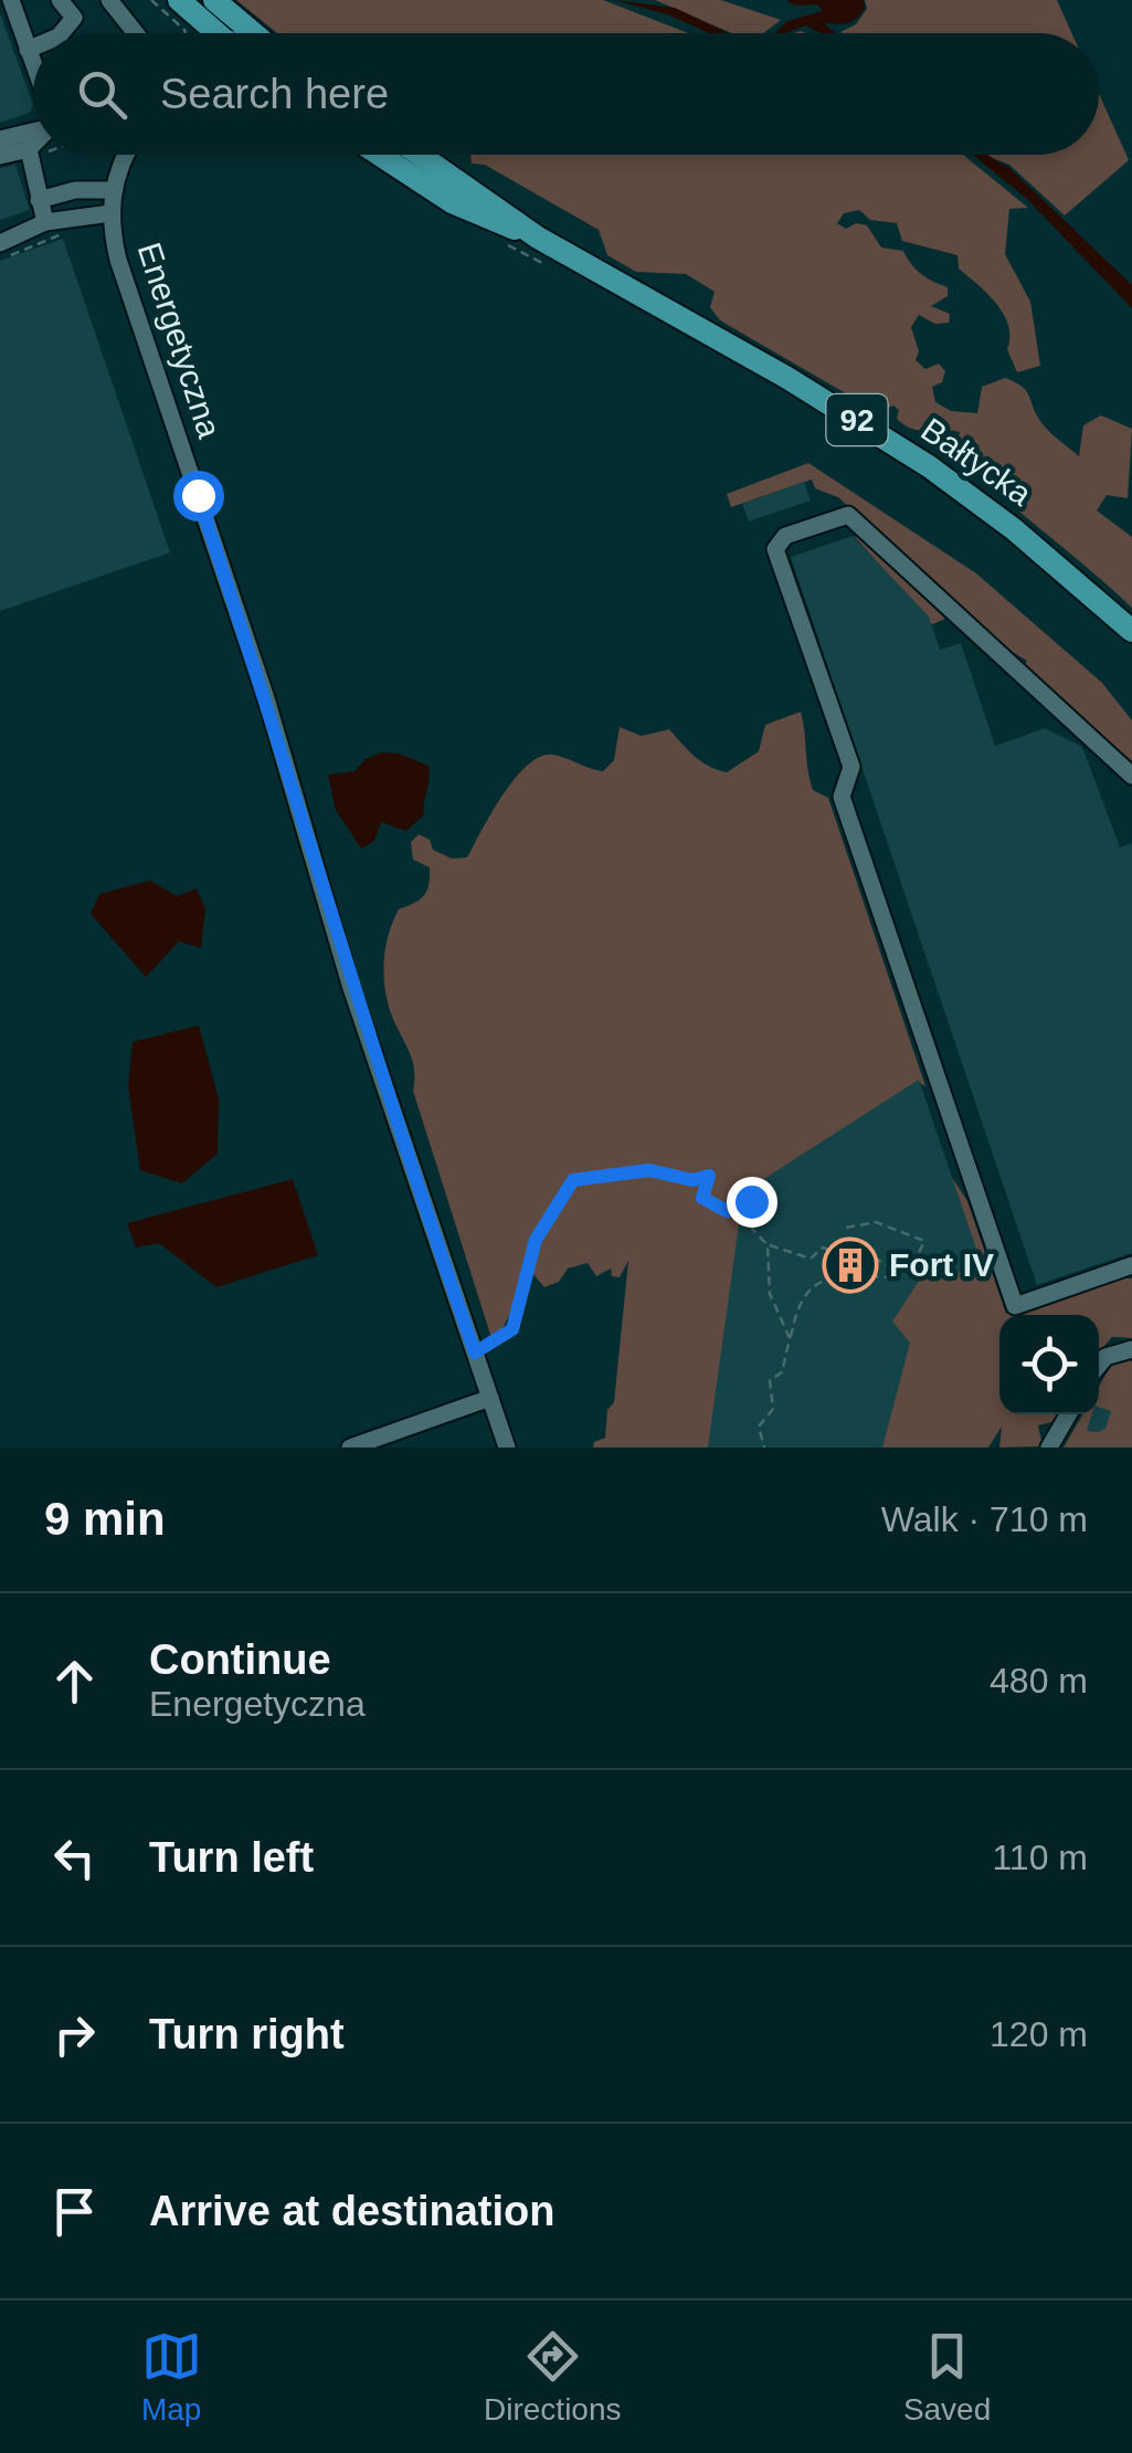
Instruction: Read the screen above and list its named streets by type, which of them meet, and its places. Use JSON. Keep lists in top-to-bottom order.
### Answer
{
  "streets": {
    "main road": ["92", "Bałtycka"],
    "street": ["Energetyczna"]
  },
  "places": {
    "building": ["Fort IV"]
  },
  "page": {
    "search": "Search here",
    "heading": ["9 min", "Walk · 710 m"],
    "list": [
      ["Continue", "Energetyczna", "480 m"],
      ["Turn left", "110 m"],
      ["Turn right", "120 m"],
      "Arrive at destination"
    ],
    "nav": ["Map", "Directions", "Saved"]
  }
}
